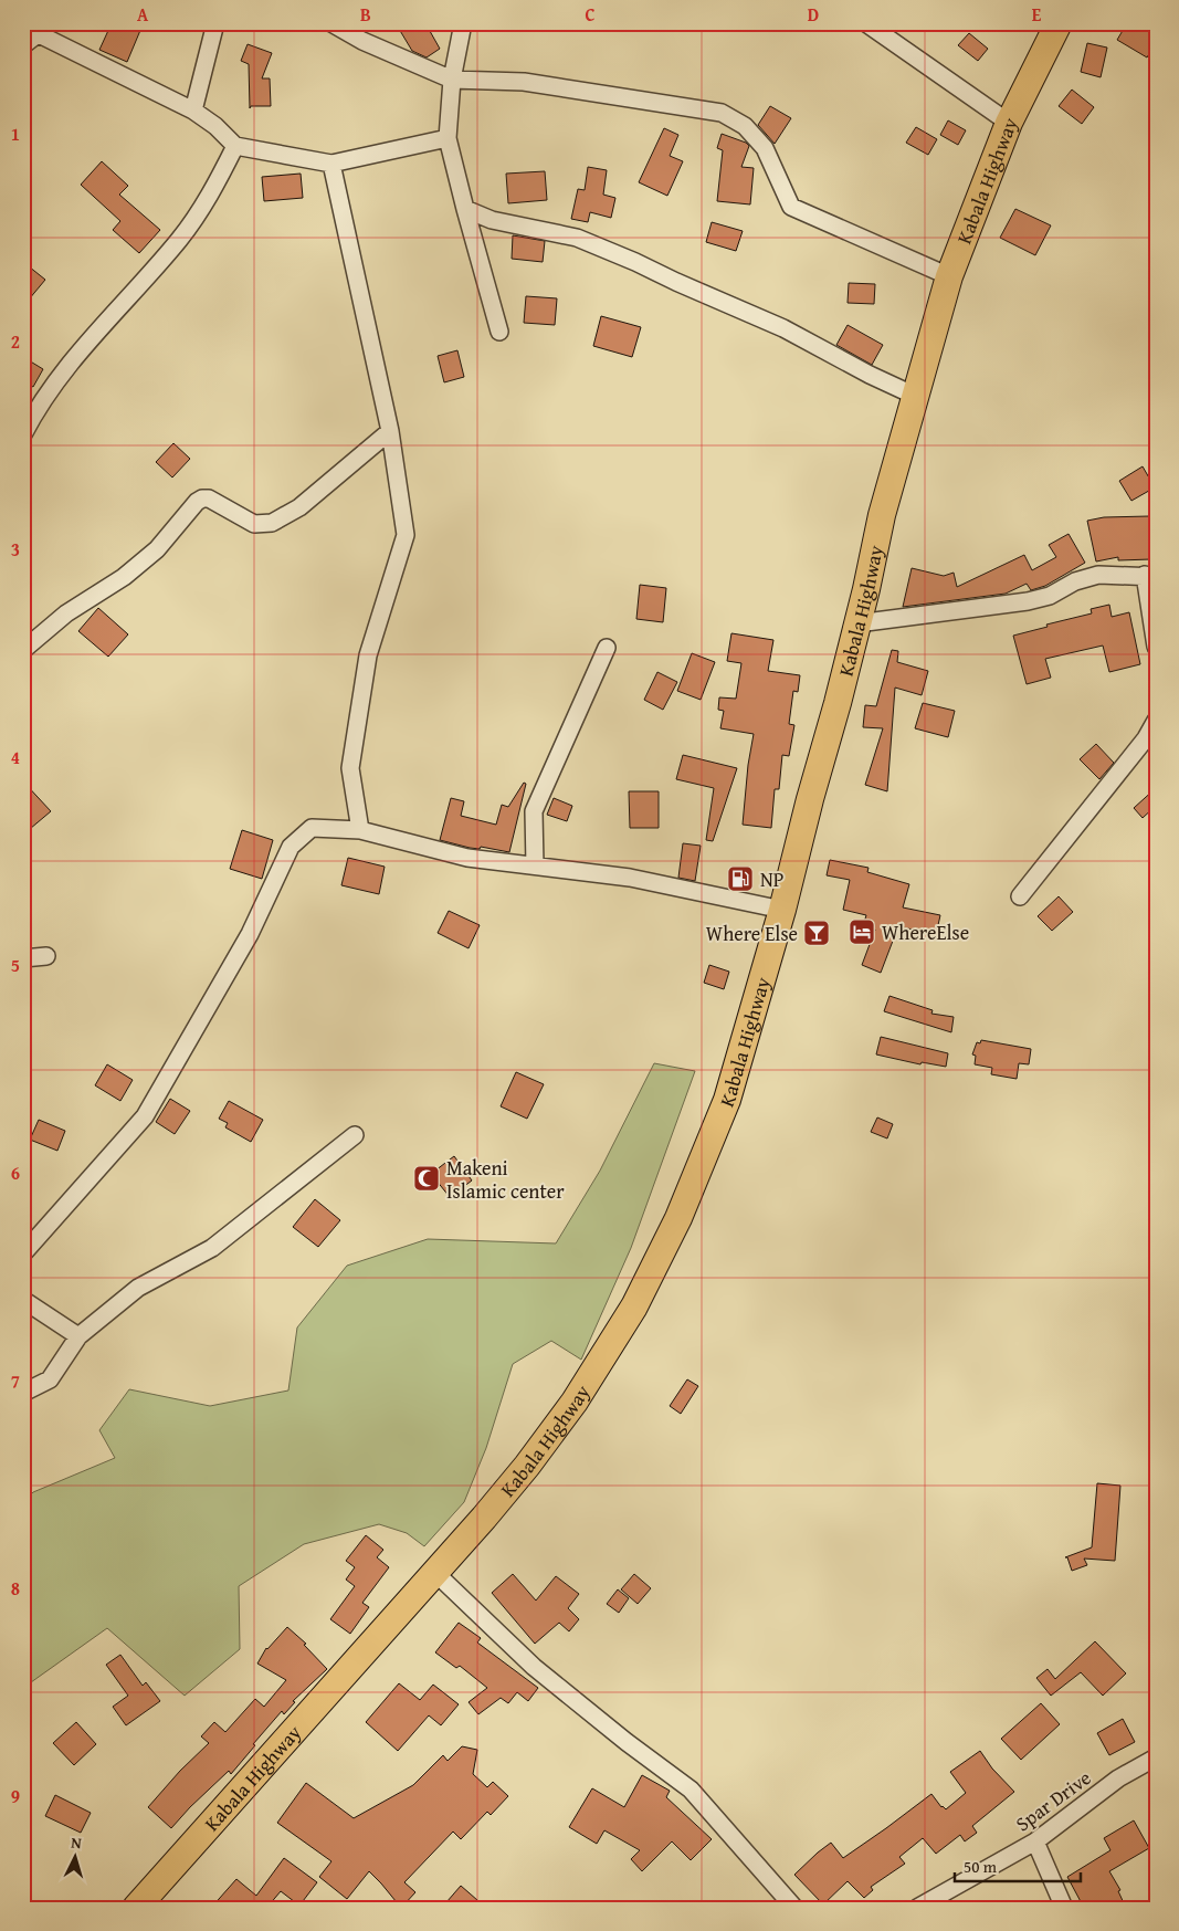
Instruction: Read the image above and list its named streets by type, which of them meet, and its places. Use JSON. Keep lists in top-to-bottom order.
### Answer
{
  "streets": {
    "main road": ["Kabala Highway"],
    "street": ["Spar Drive"]
  },
  "places": {
    "fuel station": ["NP"],
    "hotel": ["WhereElse"],
    "bar": ["Where Else"],
    "mosque": ["Makeni Islamic center"]
  },
  "scale_bar": "50 m",
  "north": "top",
  "grid": {
    "columns": [
      "A",
      "B",
      "C",
      "D",
      "E"
    ],
    "rows": [
      "1",
      "2",
      "3",
      "4",
      "5",
      "6",
      "7",
      "8",
      "9"
    ]
  }
}
